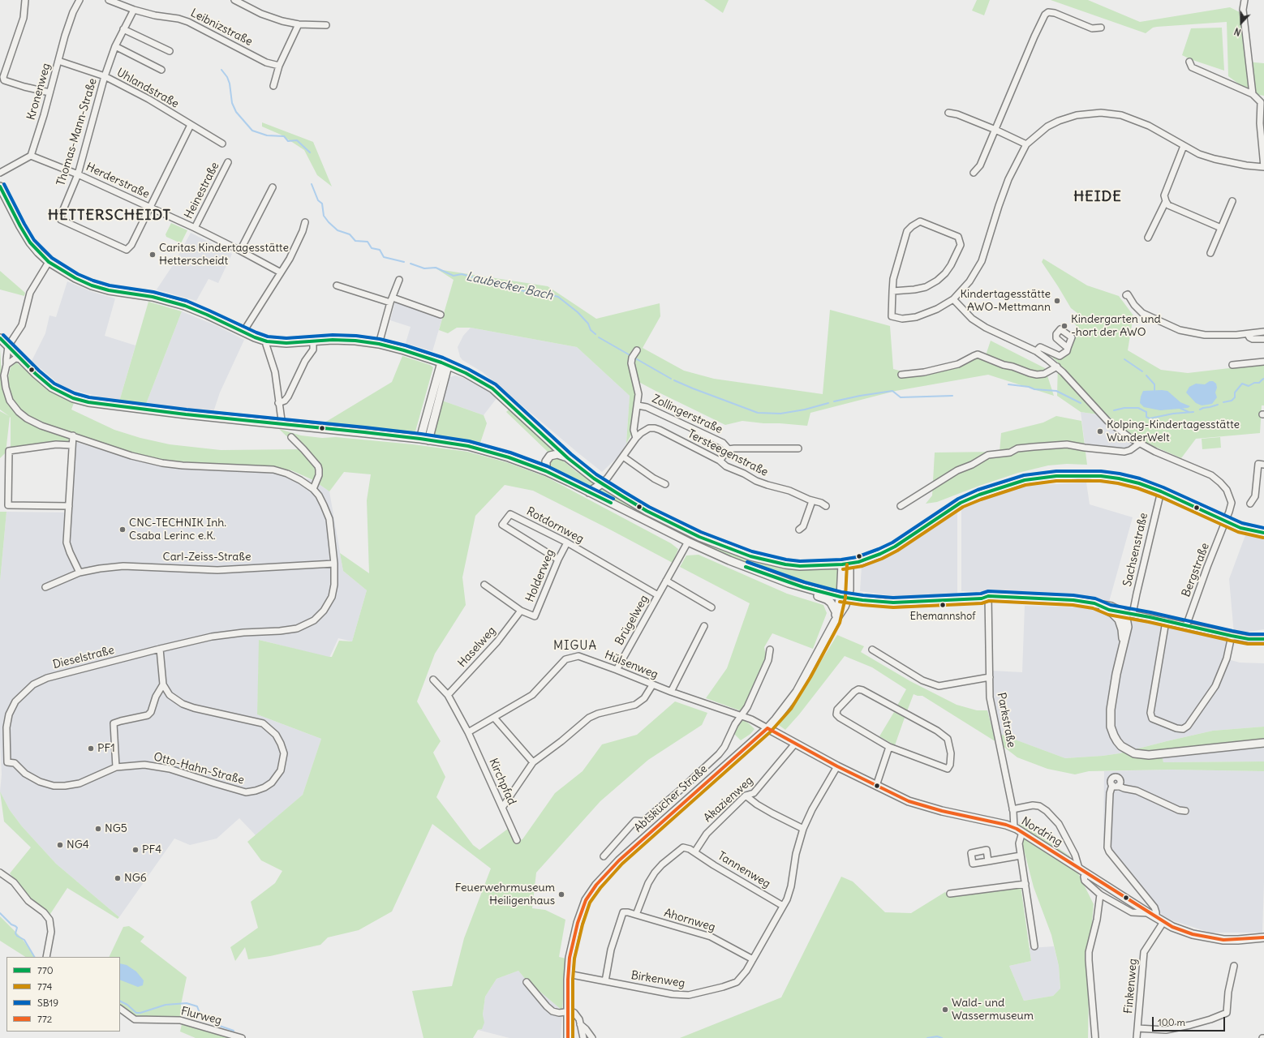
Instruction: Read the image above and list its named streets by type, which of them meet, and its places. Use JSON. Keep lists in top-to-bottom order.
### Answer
{
  "streets": {
    "street": [
      "Leibnizstraße",
      "Uhlandstraße",
      "Kronenweg",
      "Thomas-Mann-Straße",
      "Herderstraße",
      "Heinestraße",
      "Zollingerstraße",
      "Tersteegenstraße",
      "Rotdornweg",
      "Sachsenstraße",
      "Carl-Zeiss-Straße",
      "Bergstraße",
      "Holderweg",
      "Brügelweg",
      "Haselweg",
      "Dieselstraße",
      "Hülsenweg",
      "Parkstraße",
      "Otto-Hahn-Straße",
      "Kirchpfad",
      "Abtskücher Straße",
      "Akazienweg",
      "Nordring",
      "Tannenweg",
      "Ahornweg",
      "Birkenweg",
      "Finkenweg",
      "Flurweg"
    ]
  },
  "crossings": [
    ["Leibnizstraße", "Thomas-Mann-Straße"],
    ["Uhlandstraße", "Kronenweg"],
    ["Uhlandstraße", "Thomas-Mann-Straße"],
    ["Kronenweg", "Herderstraße"],
    ["Thomas-Mann-Straße", "Herderstraße"],
    ["Herderstraße", "Heinestraße"],
    ["Zollingerstraße", "Tersteegenstraße"],
    ["Rotdornweg", "Holderweg"],
    ["Rotdornweg", "Brügelweg"],
    ["Carl-Zeiss-Straße", "Dieselstraße"],
    ["Holderweg", "Haselweg"],
    ["Brügelweg", "Hülsenweg"],
    ["Dieselstraße", "Otto-Hahn-Straße"],
    ["Hülsenweg", "Kirchpfad"],
    ["Hülsenweg", "Abtskücher Straße"],
    ["Hülsenweg", "Nordring"],
    ["Parkstraße", "Nordring"],
    ["Abtskücher Straße", "Nordring"],
    ["Abtskücher Straße", "Birkenweg"],
    ["Akazienweg", "Nordring"],
    ["Akazienweg", "Tannenweg"],
    ["Nordring", "Birkenweg"],
    ["Nordring", "Finkenweg"],
    ["Tannenweg", "Birkenweg"],
    ["Ahornweg", "Birkenweg"]
  ],
  "districts": ["HEIDE", "HETTERSCHEIDT", "MIGUA"],
  "water": ["Laubecker Bach"],
  "places": [
    "Caritas Kindertagesstätte Hetterscheidt",
    "Kindertagesstätte AWO-Mettmann",
    "Kindergarten und -hort der AWO",
    "Kolping-Kindertagesstätte WunderWelt",
    "CNC-TECHNIK Inh. Csaba Lerinc e.K.",
    "Ehemannshof",
    "PF1",
    "NG5",
    "NG4",
    "PF4",
    "NG6",
    "Feuerwehrmuseum Heiligenhaus",
    "Wald- und Wassermuseum"
  ],
  "lines": [
    "transit line SB19",
    "transit line 770",
    "transit line 774",
    "transit line 772"
  ],
  "legend": [
    "770",
    "774",
    "SB19",
    "772"
  ],
  "scale_bar": "100 m",
  "north": "bottom"
}
